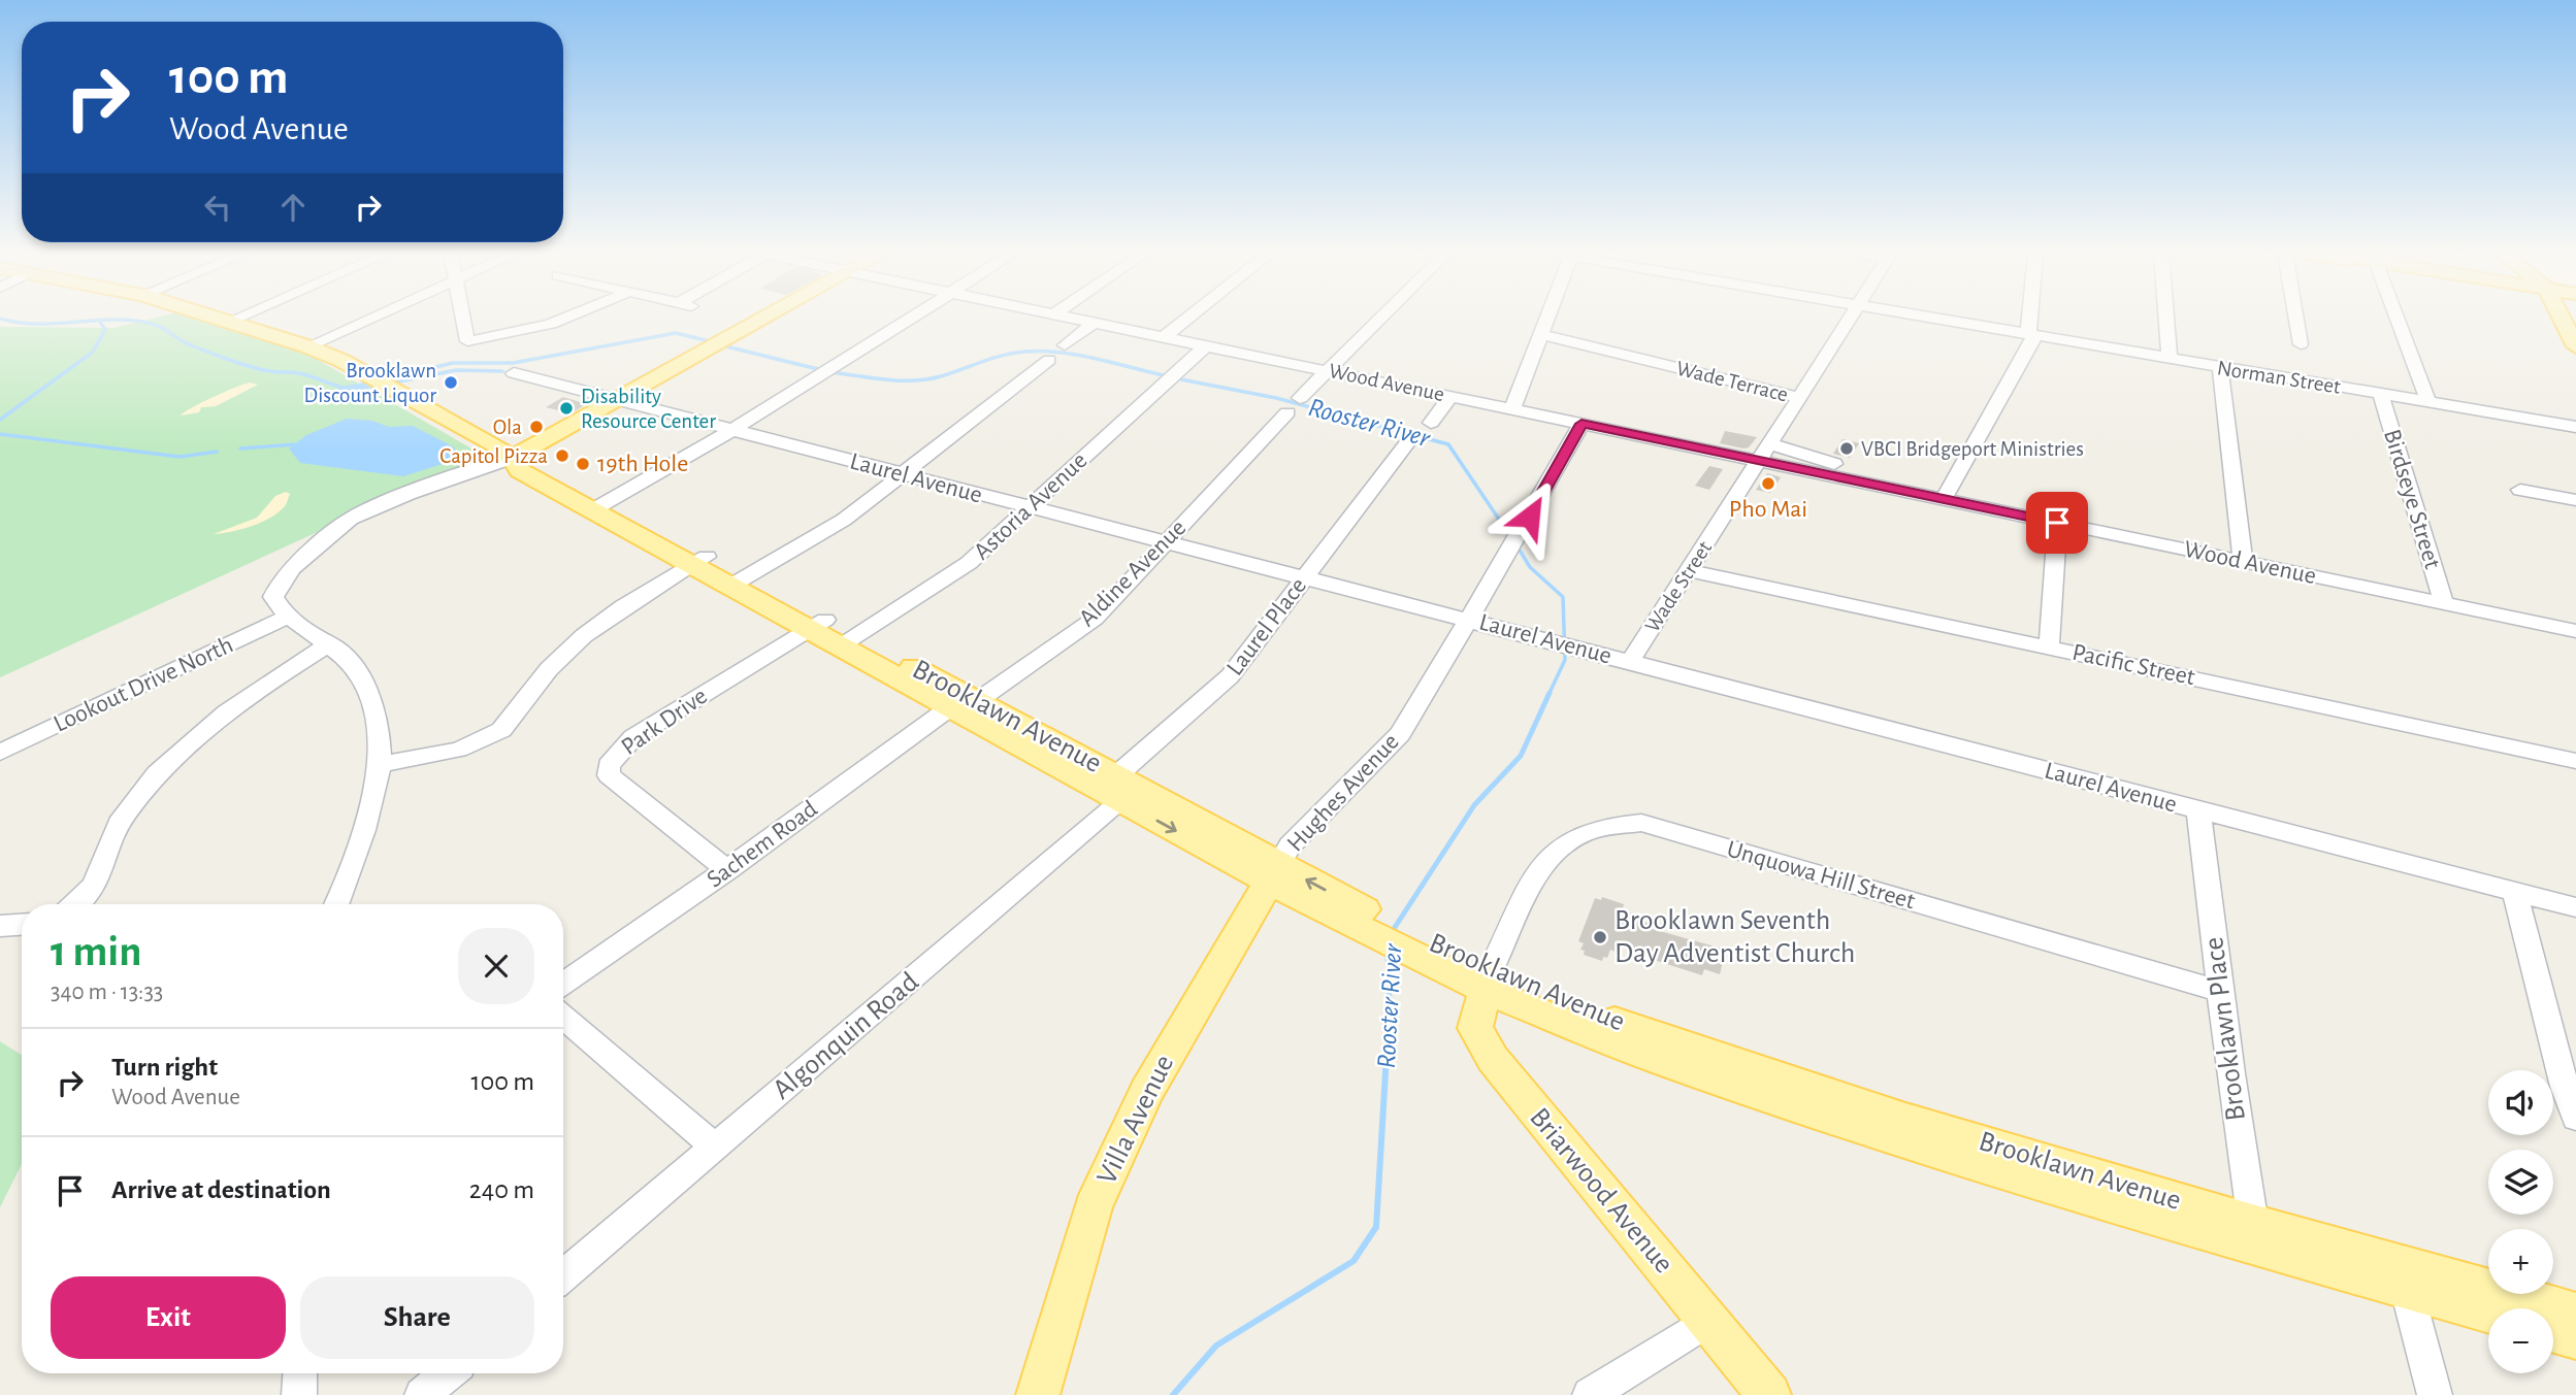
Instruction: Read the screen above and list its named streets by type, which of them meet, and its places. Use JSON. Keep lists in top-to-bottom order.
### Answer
{
  "streets": {
    "main road": ["Brooklawn Avenue", "Villa Avenue", "Briarwood Avenue"],
    "street": [
      "Norman Street",
      "Wade Terrace",
      "Wood Avenue",
      "Laurel Avenue",
      "Birdseye Street",
      "Astoria Avenue",
      "Aldine Avenue",
      "Wade Street",
      "Laurel Place",
      "Pacific Street",
      "Lookout Drive North",
      "Park Drive",
      "Hughes Avenue",
      "Sachem Road",
      "Unquowa Hill Street",
      "Brooklawn Place",
      "Algonquin Road"
    ]
  },
  "crossings": [
    ["Norman Street", "Birdseye Street"],
    ["Wade Terrace", "Wade Street"],
    ["Wood Avenue", "Birdseye Street"],
    ["Wood Avenue", "Astoria Avenue"],
    ["Wood Avenue", "Aldine Avenue"],
    ["Wood Avenue", "Wade Street"],
    ["Wood Avenue", "Hughes Avenue"],
    ["Laurel Avenue", "Astoria Avenue"],
    ["Laurel Avenue", "Aldine Avenue"],
    ["Laurel Avenue", "Wade Street"],
    ["Laurel Avenue", "Laurel Place"],
    ["Laurel Avenue", "Hughes Avenue"],
    ["Laurel Avenue", "Brooklawn Place"],
    ["Astoria Avenue", "Brooklawn Avenue"],
    ["Aldine Avenue", "Brooklawn Avenue"],
    ["Aldine Avenue", "Sachem Road"],
    ["Wade Street", "Pacific Street"],
    ["Laurel Place", "Brooklawn Avenue"],
    ["Laurel Place", "Algonquin Road"],
    ["Brooklawn Avenue", "Park Drive"],
    ["Brooklawn Avenue", "Hughes Avenue"],
    ["Brooklawn Avenue", "Sachem Road"],
    ["Brooklawn Avenue", "Unquowa Hill Street"],
    ["Brooklawn Avenue", "Brooklawn Place"],
    ["Brooklawn Avenue", "Algonquin Road"],
    ["Brooklawn Avenue", "Villa Avenue"],
    ["Brooklawn Avenue", "Briarwood Avenue"],
    ["Park Drive", "Sachem Road"],
    ["Hughes Avenue", "Villa Avenue"],
    ["Unquowa Hill Street", "Brooklawn Place"],
    ["Unquowa Hill Street", "Briarwood Avenue"]
  ],
  "water": ["Rooster River"],
  "places": [
    "Brooklawn Discount Liquor",
    "Disability Resource Center",
    "Ola",
    "VBCI Bridgeport Ministries",
    "Capitol Pizza",
    "19th Hole",
    "Pho Mai",
    "Brooklawn Seventh Day Adventist Church"
  ],
  "page": {
    "turn": ["100 m", "Wood Avenue"],
    "heading": ["1 min", "340 m · 13:33"],
    "list": [
      {
        "name": "Turn right",
        "note": "Wood Avenue",
        "value": "100 m"
      },
      {
        "name": "Arrive at destination",
        "value": "240 m"
      }
    ],
    "map_buttons": ["+", "−"],
    "buttons": ["Exit", "Share"]
  }
}
